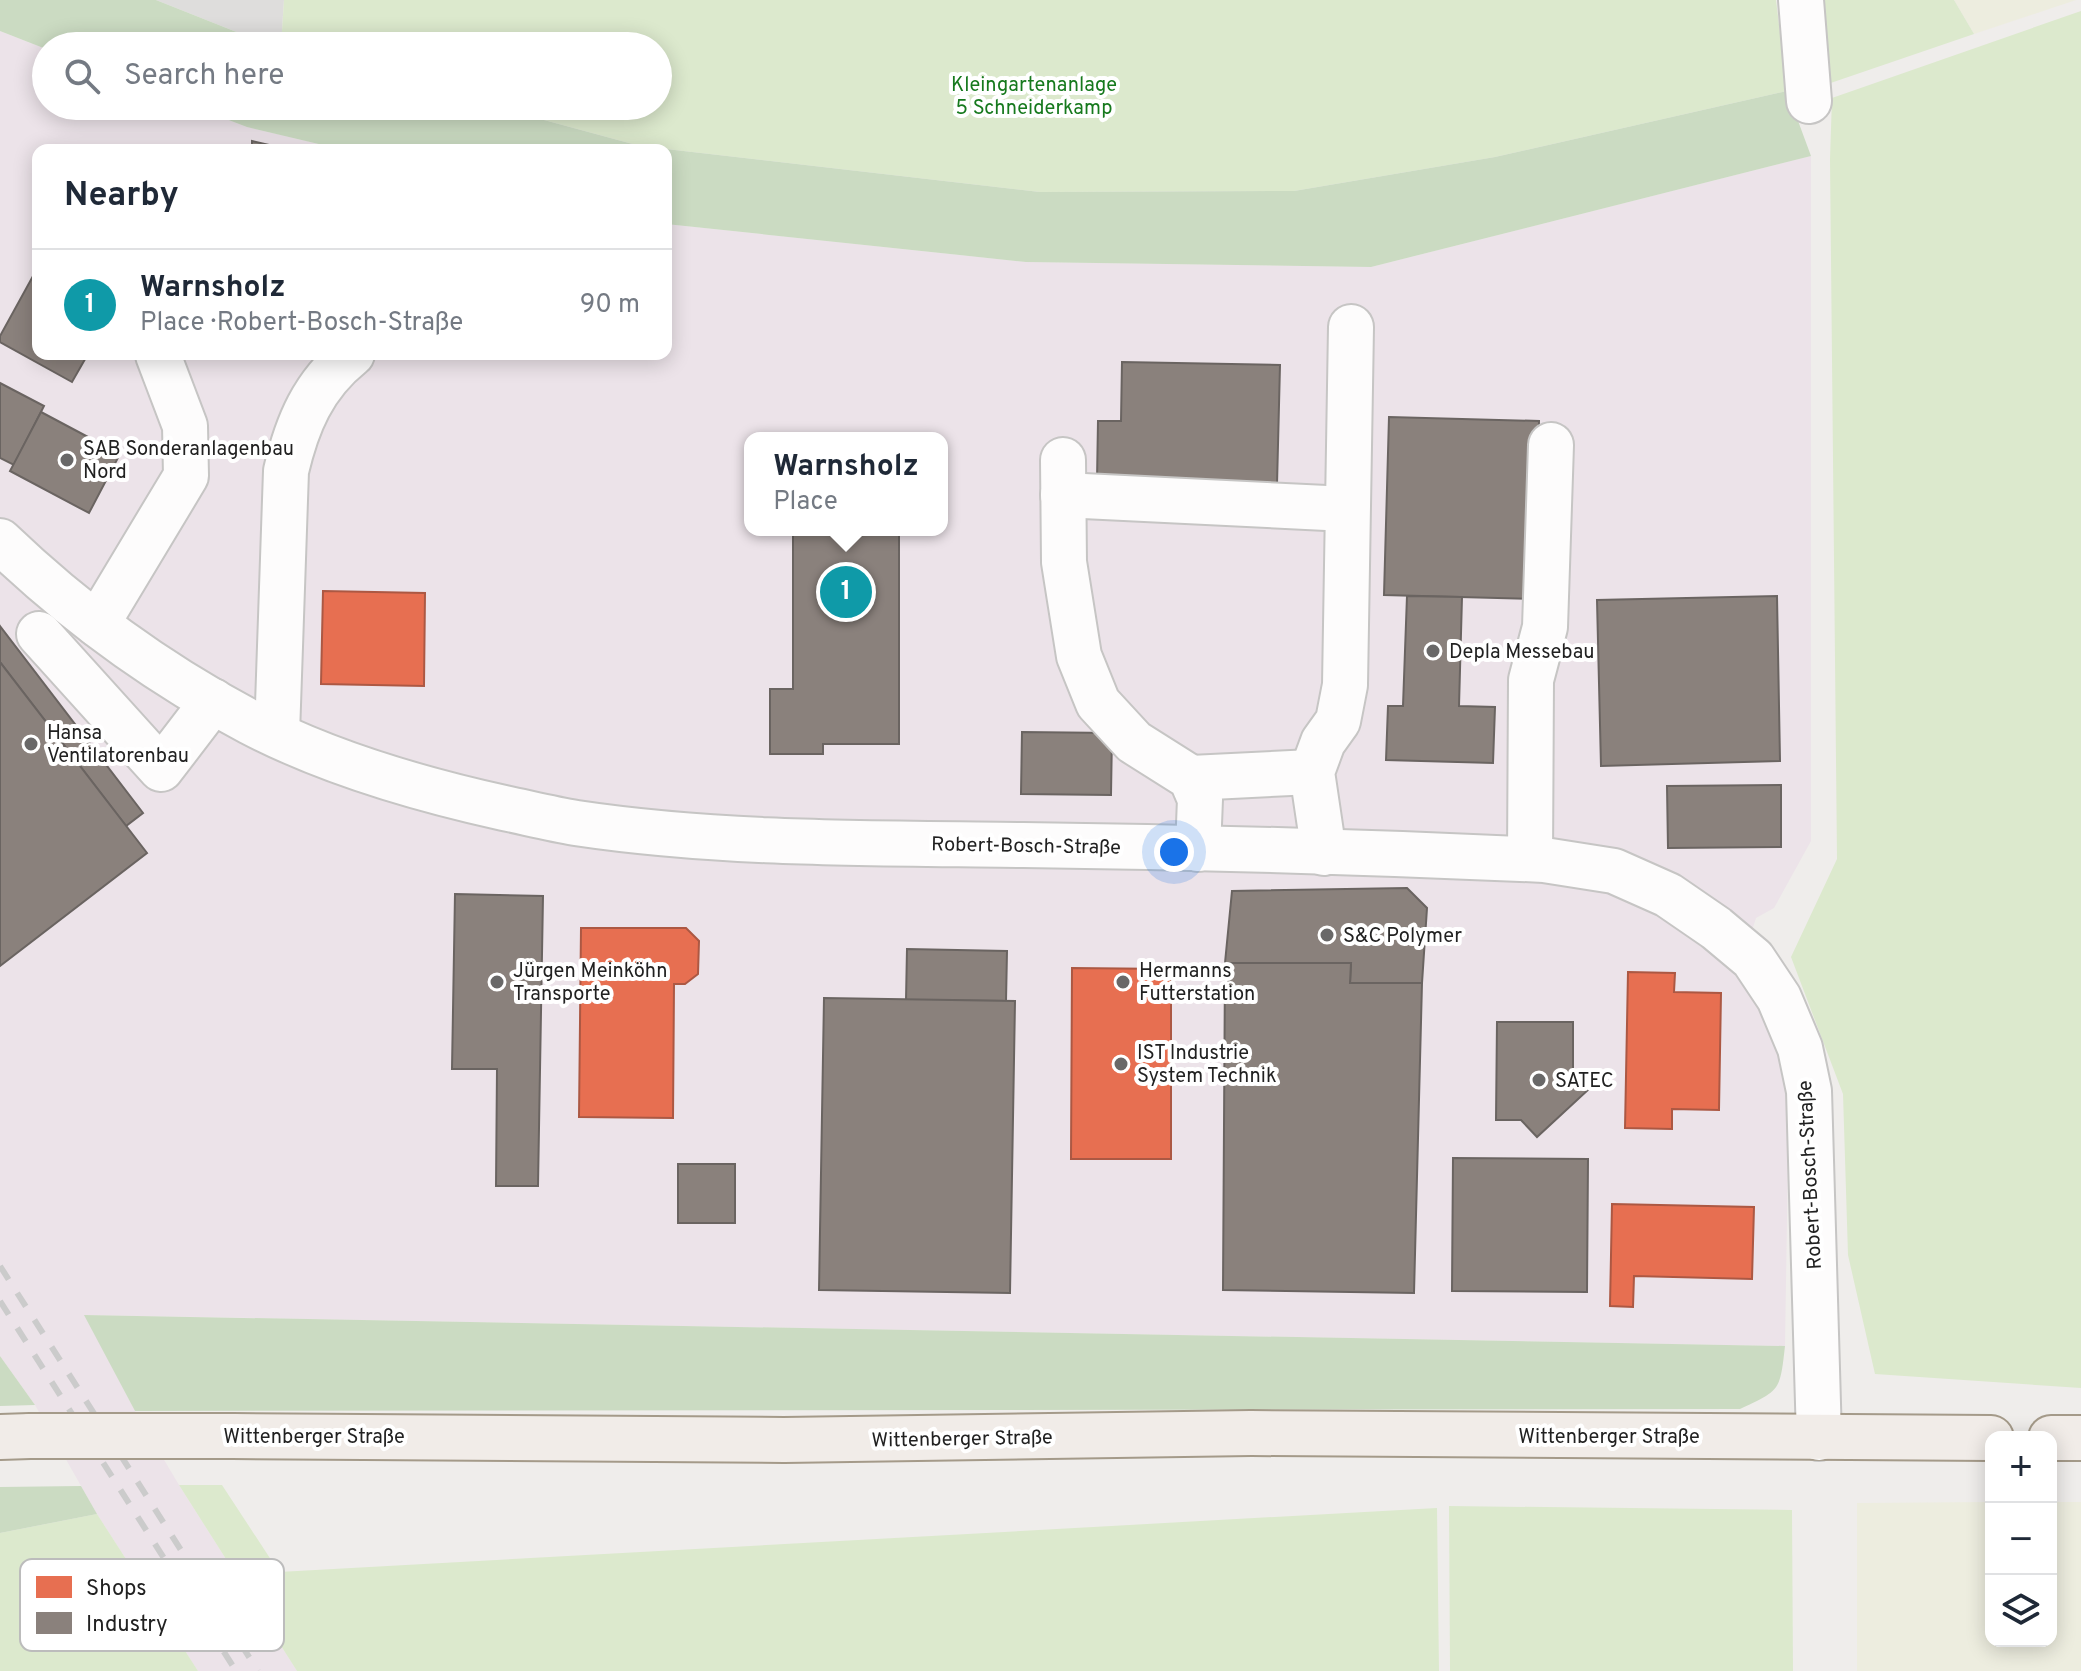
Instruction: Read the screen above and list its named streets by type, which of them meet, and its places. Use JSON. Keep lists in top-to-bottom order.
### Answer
{
  "streets": {
    "main road": ["Wittenberger Straße"],
    "street": ["Robert-Bosch-Straße"]
  },
  "crossings": [
    ["Robert-Bosch-Straße", "Wittenberger Straße"]
  ],
  "parks": ["Kleingartenanlage 5 Schneiderkamp"],
  "places": [
    "SAB Sonderanlagenbau Nord",
    "Depla Messebau",
    "Hansa Ventilatorenbau",
    "S&C Polymer",
    "Jürgen Meinköhn Transporte",
    "Hermanns Futterstation",
    "IST Industrie System Technik",
    "SATEC"
  ],
  "legend": ["Shops", "Industry"],
  "page": {
    "search": "Search here",
    "heading": "Nearby",
    "list": [
      {
        "mark": "1",
        "name": "Warnsholz",
        "note": "Place · Robert-Bosch-Straße",
        "value": "90 m"
      }
    ],
    "popup": ["Warnsholz", "Place"],
    "pins": "1",
    "map_buttons": ["+", "−"]
  }
}
